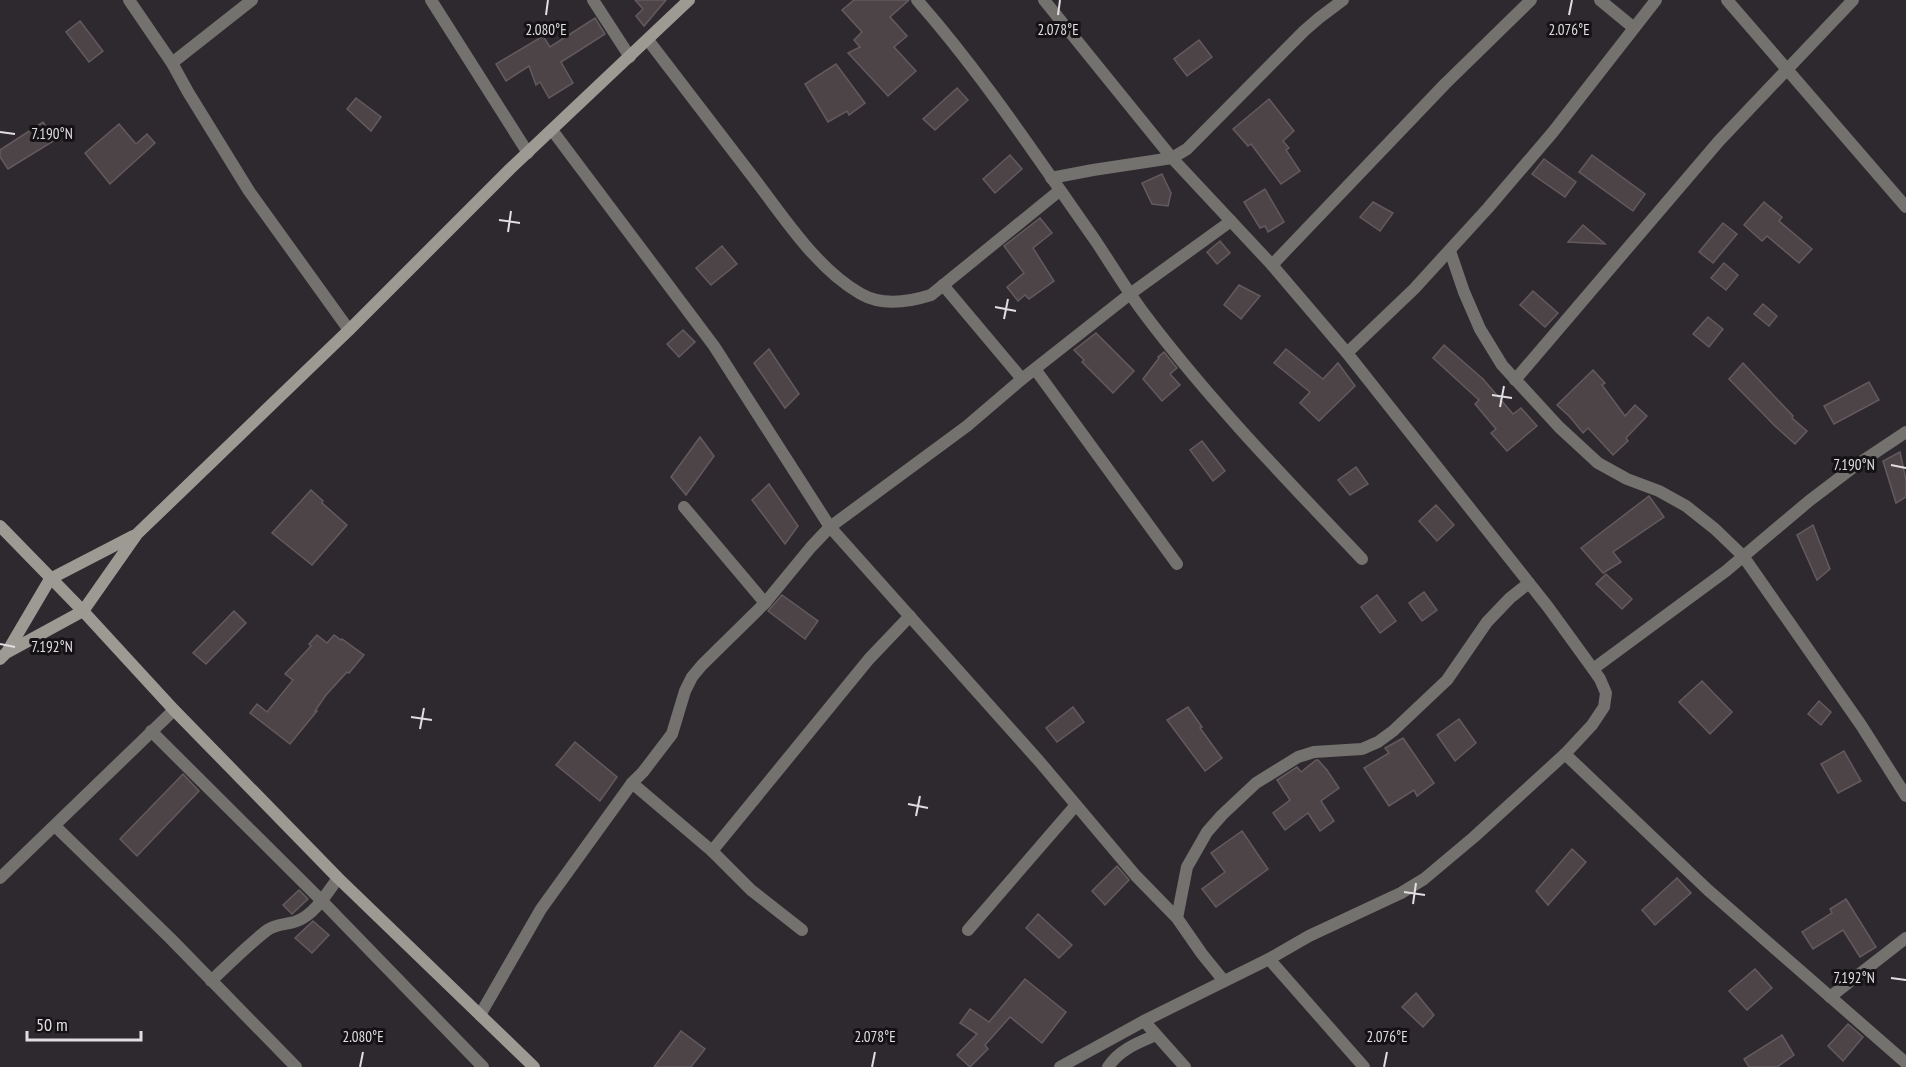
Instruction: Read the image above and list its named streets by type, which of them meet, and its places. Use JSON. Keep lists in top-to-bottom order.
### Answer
{
  "scale_bar": "50 m",
  "coordinates": [
    "2.080°E",
    "2.078°E",
    "2.076°E",
    "7.190°N",
    "7.192°N"
  ]
}
